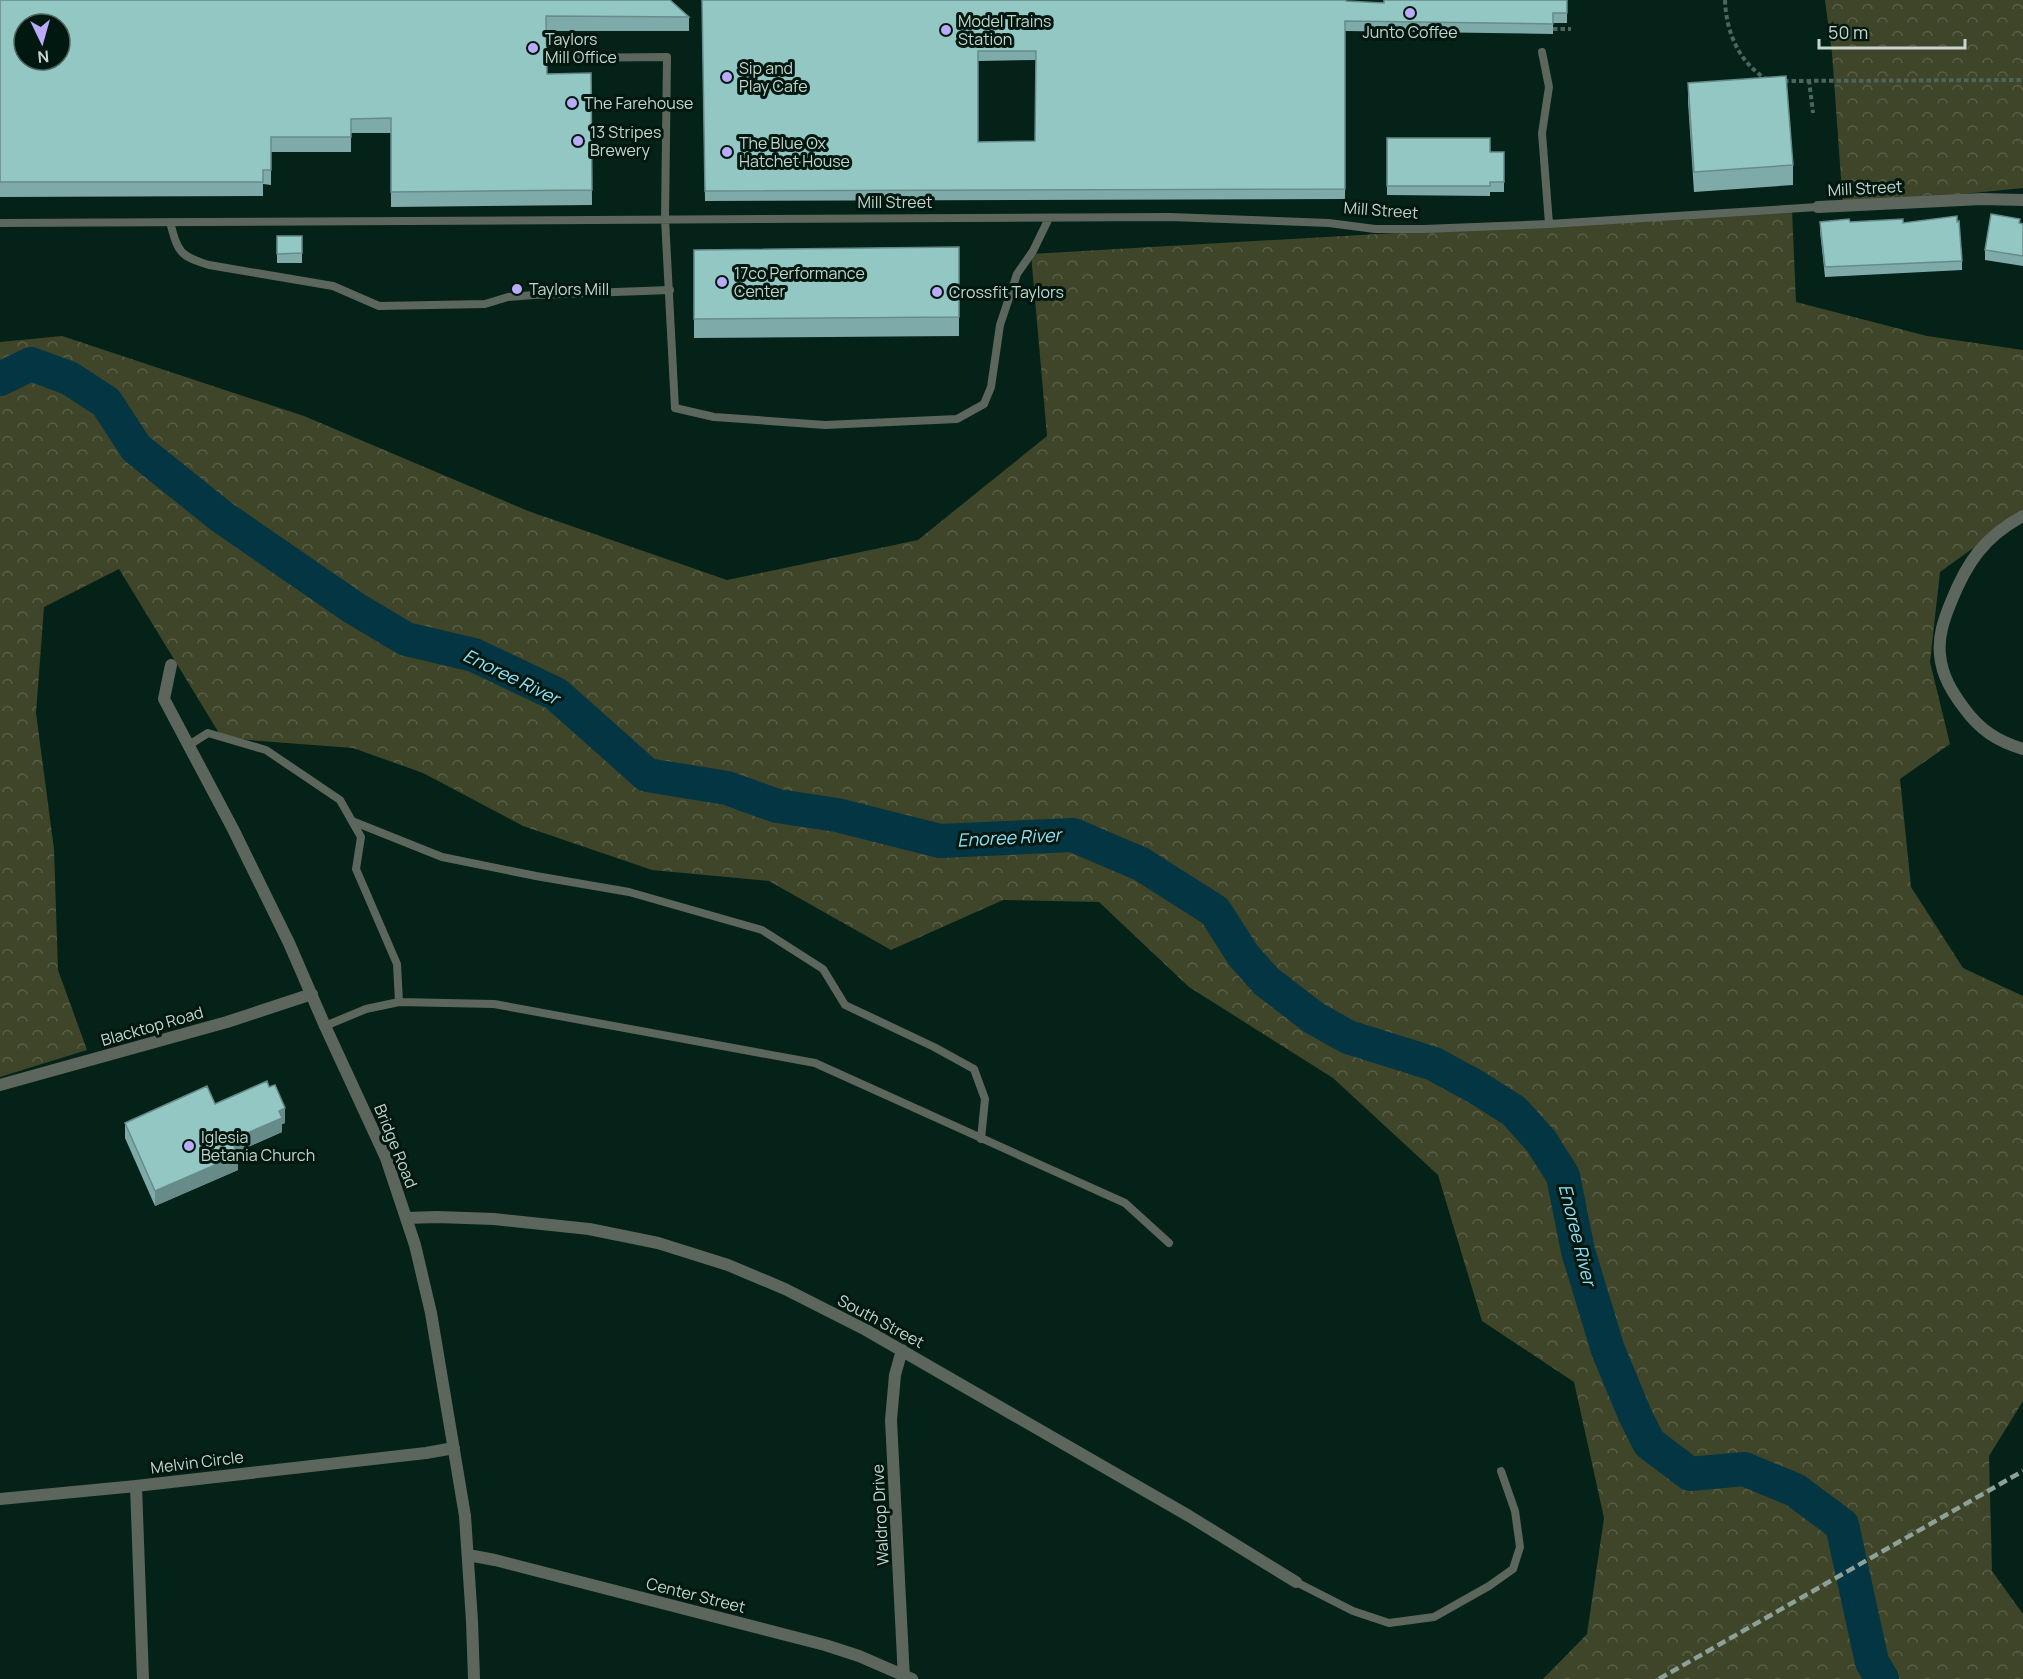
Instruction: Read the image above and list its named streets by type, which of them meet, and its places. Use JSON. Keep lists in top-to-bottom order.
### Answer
{
  "streets": {
    "street": [
      "Mill Street",
      "Blacktop Road",
      "Bridge Road",
      "South Street",
      "Melvin Circle",
      "Waldrop Drive",
      "Center Street"
    ]
  },
  "crossings": [
    ["Blacktop Road", "Bridge Road"],
    ["Bridge Road", "South Street"],
    ["Bridge Road", "Melvin Circle"],
    ["Bridge Road", "Center Street"],
    ["South Street", "Waldrop Drive"],
    ["Waldrop Drive", "Center Street"]
  ],
  "water": ["Enoree River"],
  "places": [
    "Junto Coffee",
    "Model Trains Station",
    "Taylors Mill Office",
    "Sip and Play Cafe",
    "The Farehouse",
    "13 Stripes Brewery",
    "The Blue Ox Hatchet House",
    "17co Performance Center",
    "Taylors Mill",
    "Crossfit Taylors",
    "Iglesia Betania Church"
  ],
  "scale_bar": "50 m",
  "north": "bottom"
}
